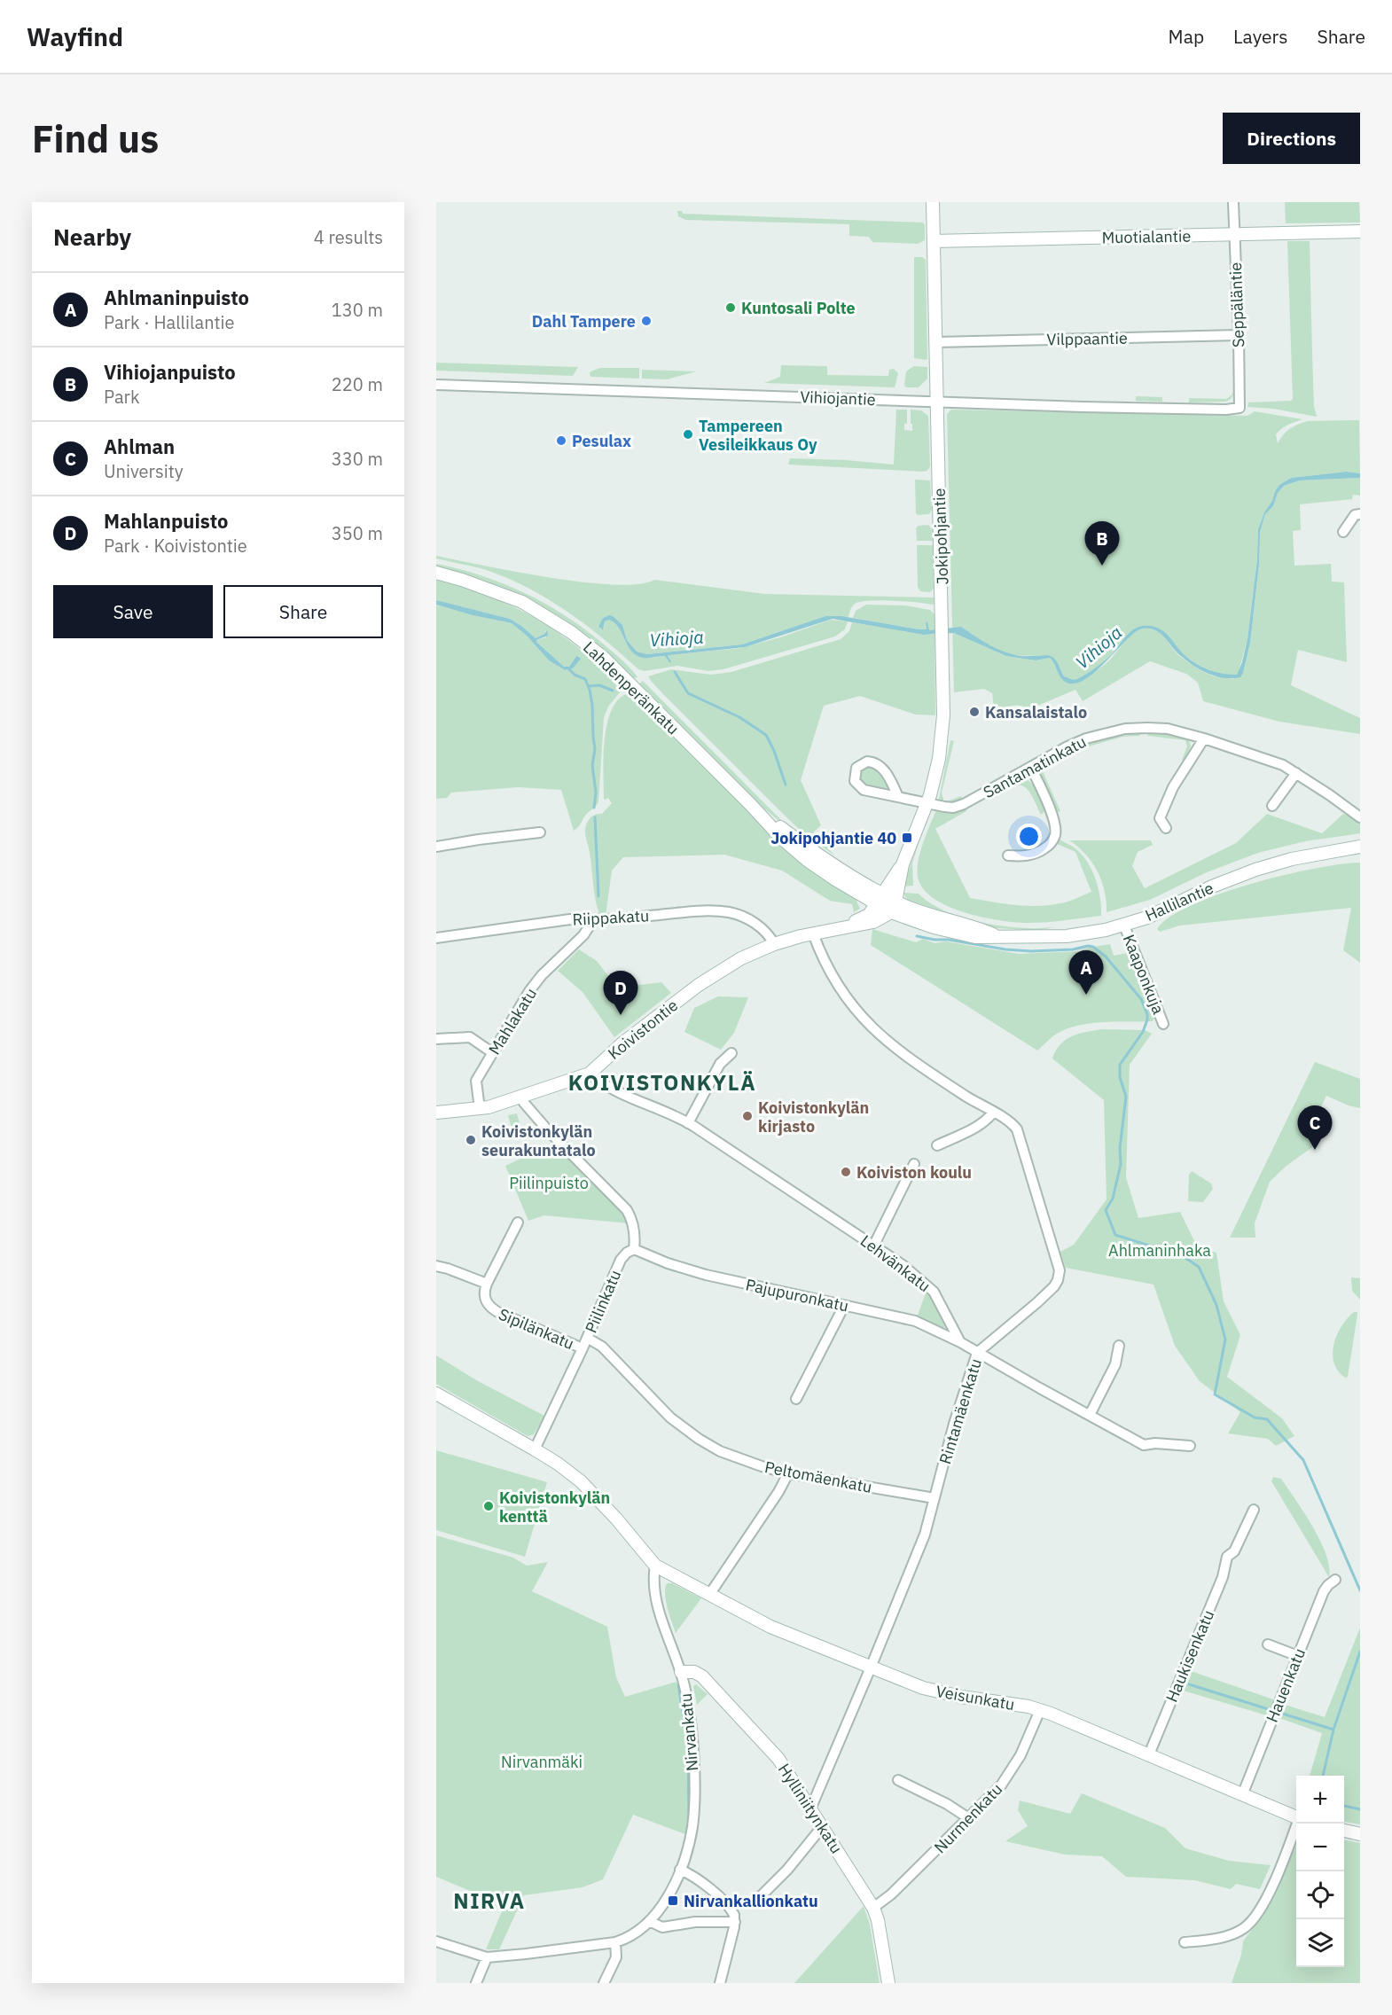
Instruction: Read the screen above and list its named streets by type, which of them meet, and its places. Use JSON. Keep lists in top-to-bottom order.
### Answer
{
  "streets": {
    "main road": [
      "Muotialantie",
      "Jokipohjantie",
      "Lahdenperänkatu",
      "Hallilantie",
      "Koivistontie",
      "Veisunkatu",
      "Hylliniitynkatu"
    ],
    "street": [
      "Seppäläntie",
      "Vilppaantie",
      "Vihiojantie",
      "Santamatinkatu",
      "Riippakatu",
      "Kaaponkuja",
      "Mahlakatu",
      "Lehvänkatu",
      "Pajupuronkatu",
      "Piilinkatu",
      "Sipilänkatu",
      "Rintamäenkatu",
      "Peltomäenkatu",
      "Haukisenkatu",
      "Hauenkatu",
      "Nirvankatu",
      "Nurmenkatu"
    ]
  },
  "crossings": [
    ["Muotialantie", "Seppäläntie"],
    ["Muotialantie", "Jokipohjantie"],
    ["Seppäläntie", "Vilppaantie"],
    ["Seppäläntie", "Vihiojantie"],
    ["Vilppaantie", "Jokipohjantie"],
    ["Vihiojantie", "Jokipohjantie"],
    ["Jokipohjantie", "Lahdenperänkatu"],
    ["Jokipohjantie", "Santamatinkatu"],
    ["Jokipohjantie", "Hallilantie"],
    ["Jokipohjantie", "Koivistontie"],
    ["Lahdenperänkatu", "Hallilantie"],
    ["Lahdenperänkatu", "Koivistontie"],
    ["Hallilantie", "Kaaponkuja"],
    ["Hallilantie", "Koivistontie"],
    ["Riippakatu", "Mahlakatu"],
    ["Riippakatu", "Koivistontie"],
    ["Mahlakatu", "Koivistontie"],
    ["Koivistontie", "Lehvänkatu"],
    ["Koivistontie", "Rintamäenkatu"],
    ["Lehvänkatu", "Pajupuronkatu"],
    ["Lehvänkatu", "Rintamäenkatu"],
    ["Pajupuronkatu", "Piilinkatu"],
    ["Piilinkatu", "Sipilänkatu"],
    ["Piilinkatu", "Peltomäenkatu"],
    ["Rintamäenkatu", "Peltomäenkatu"],
    ["Rintamäenkatu", "Veisunkatu"],
    ["Rintamäenkatu", "Hylliniitynkatu"],
    ["Haukisenkatu", "Veisunkatu"],
    ["Hauenkatu", "Veisunkatu"],
    ["Veisunkatu", "Nirvankatu"],
    ["Veisunkatu", "Nurmenkatu"],
    ["Nirvankatu", "Hylliniitynkatu"],
    ["Hylliniitynkatu", "Nurmenkatu"]
  ],
  "districts": ["KOIVISTONKYLÄ", "NIRVA"],
  "water": ["Vihioja"],
  "parks": ["Piilinpuisto", "Ahlmaninhaka", "Nirvanmäki"],
  "places": {
    "other": [
      "Kuntosali Polte",
      "Dahl Tampere",
      "Tampereen Vesileikkaus Oy",
      "Pesulax",
      "Kansalaistalo",
      "Koivistonkylän kirjasto",
      "Koivistonkylän seurakuntatalo",
      "Koiviston koulu",
      "Koivistonkylän kenttä"
    ],
    "transit": ["Jokipohjantie 40", "Nirvankallionkatu"]
  },
  "page": {
    "header": "Wayfind",
    "nav": ["Map", "Layers", "Share"],
    "buttons": [
      "Directions",
      ["Save", "Share"]
    ],
    "title": "Find us",
    "heading": ["Nearby", "4 results"],
    "list": [
      {
        "mark": "A",
        "name": "Ahlmaninpuisto",
        "note": "Park · Hallilantie",
        "value": "130 m"
      },
      {
        "mark": "B",
        "name": "Vihiojanpuisto",
        "note": "Park",
        "value": "220 m"
      },
      {
        "mark": "C",
        "name": "Ahlman",
        "note": "University",
        "value": "330 m"
      },
      {
        "mark": "D",
        "name": "Mahlanpuisto",
        "note": "Park · Koivistontie",
        "value": "350 m"
      }
    ],
    "pins": [
      "B",
      "A",
      "D",
      "C"
    ],
    "map_buttons": ["+", "−"]
  }
}
